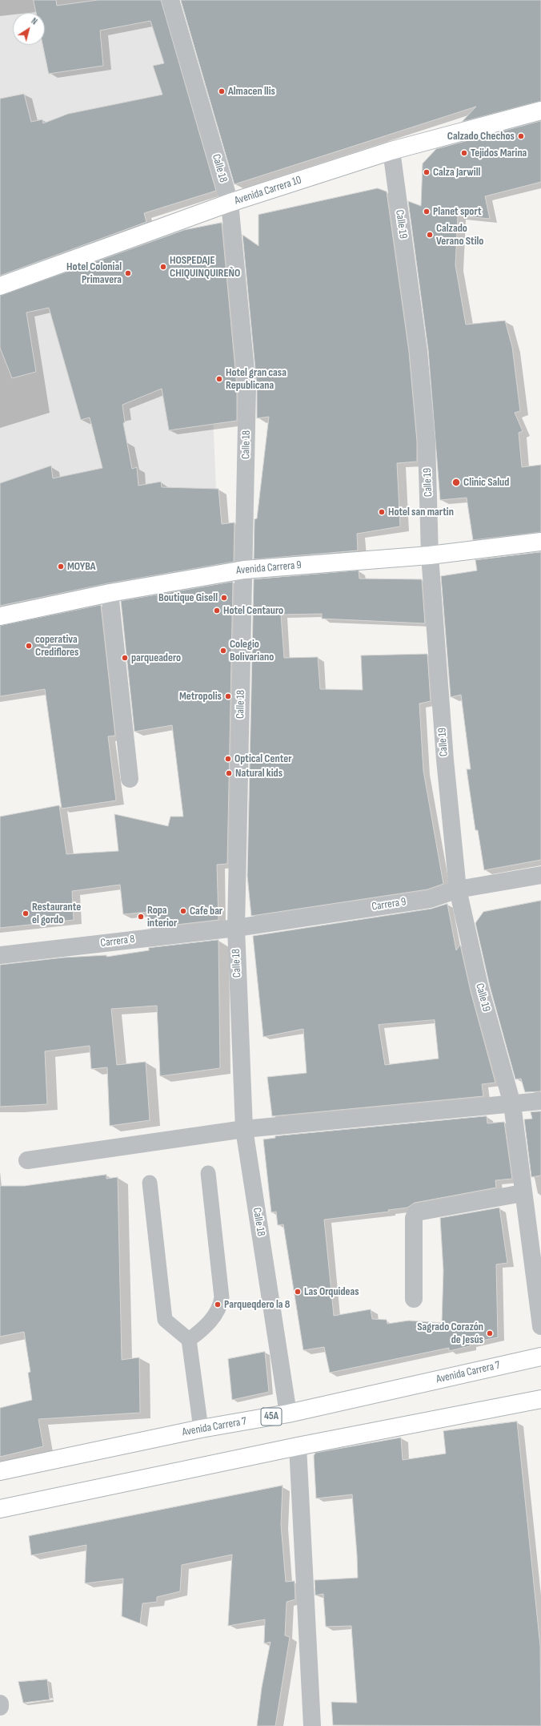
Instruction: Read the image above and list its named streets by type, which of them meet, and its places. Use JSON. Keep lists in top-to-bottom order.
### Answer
{
  "streets": {
    "main road": [
      "Avenida Carrera 10",
      "Avenida Carrera 9",
      "Avenida Carrera 7",
      "45A"
    ],
    "street": [
      "Calle 18",
      "Calle 19",
      "Carrera 9",
      "Carrera 8"
    ]
  },
  "crossings": [
    ["Calle 18", "Avenida Carrera 10"],
    ["Calle 18", "Avenida Carrera 9"],
    ["Calle 18", "Carrera 9"],
    ["Calle 18", "Carrera 8"],
    ["Calle 18", "Avenida Carrera 7"],
    ["Avenida Carrera 10", "Calle 19"],
    ["Calle 19", "Avenida Carrera 9"],
    ["Calle 19", "Carrera 9"],
    ["Carrera 9", "Carrera 8"]
  ],
  "places": [
    "Almacen llis",
    "Calzado Chechos",
    "Tejidos Marina",
    "Calza Jarwill",
    "Planet sport",
    "Calzado Verano Stilo",
    "HOSPEDAJE CHIQUINQUIREÑO",
    "Hotel Colonial Primavera",
    "Hotel gran casa Republicana",
    "Clinic Salud",
    "Hotel san martin",
    "MOYBA",
    "Boutique Gisell",
    "Hotel Centauro",
    "coperativa Crediflores",
    "Colegio Bolivariano",
    "parqueadero",
    "Metropolis",
    "Optical Center",
    "Natural kids",
    "Cafe bar",
    "Restaurante el gordo",
    "Ropa interior",
    "Las Orquideas",
    "Parqueqdero la 8",
    "Sagrado Corazón de Jesús"
  ],
  "north": "top right"
}
